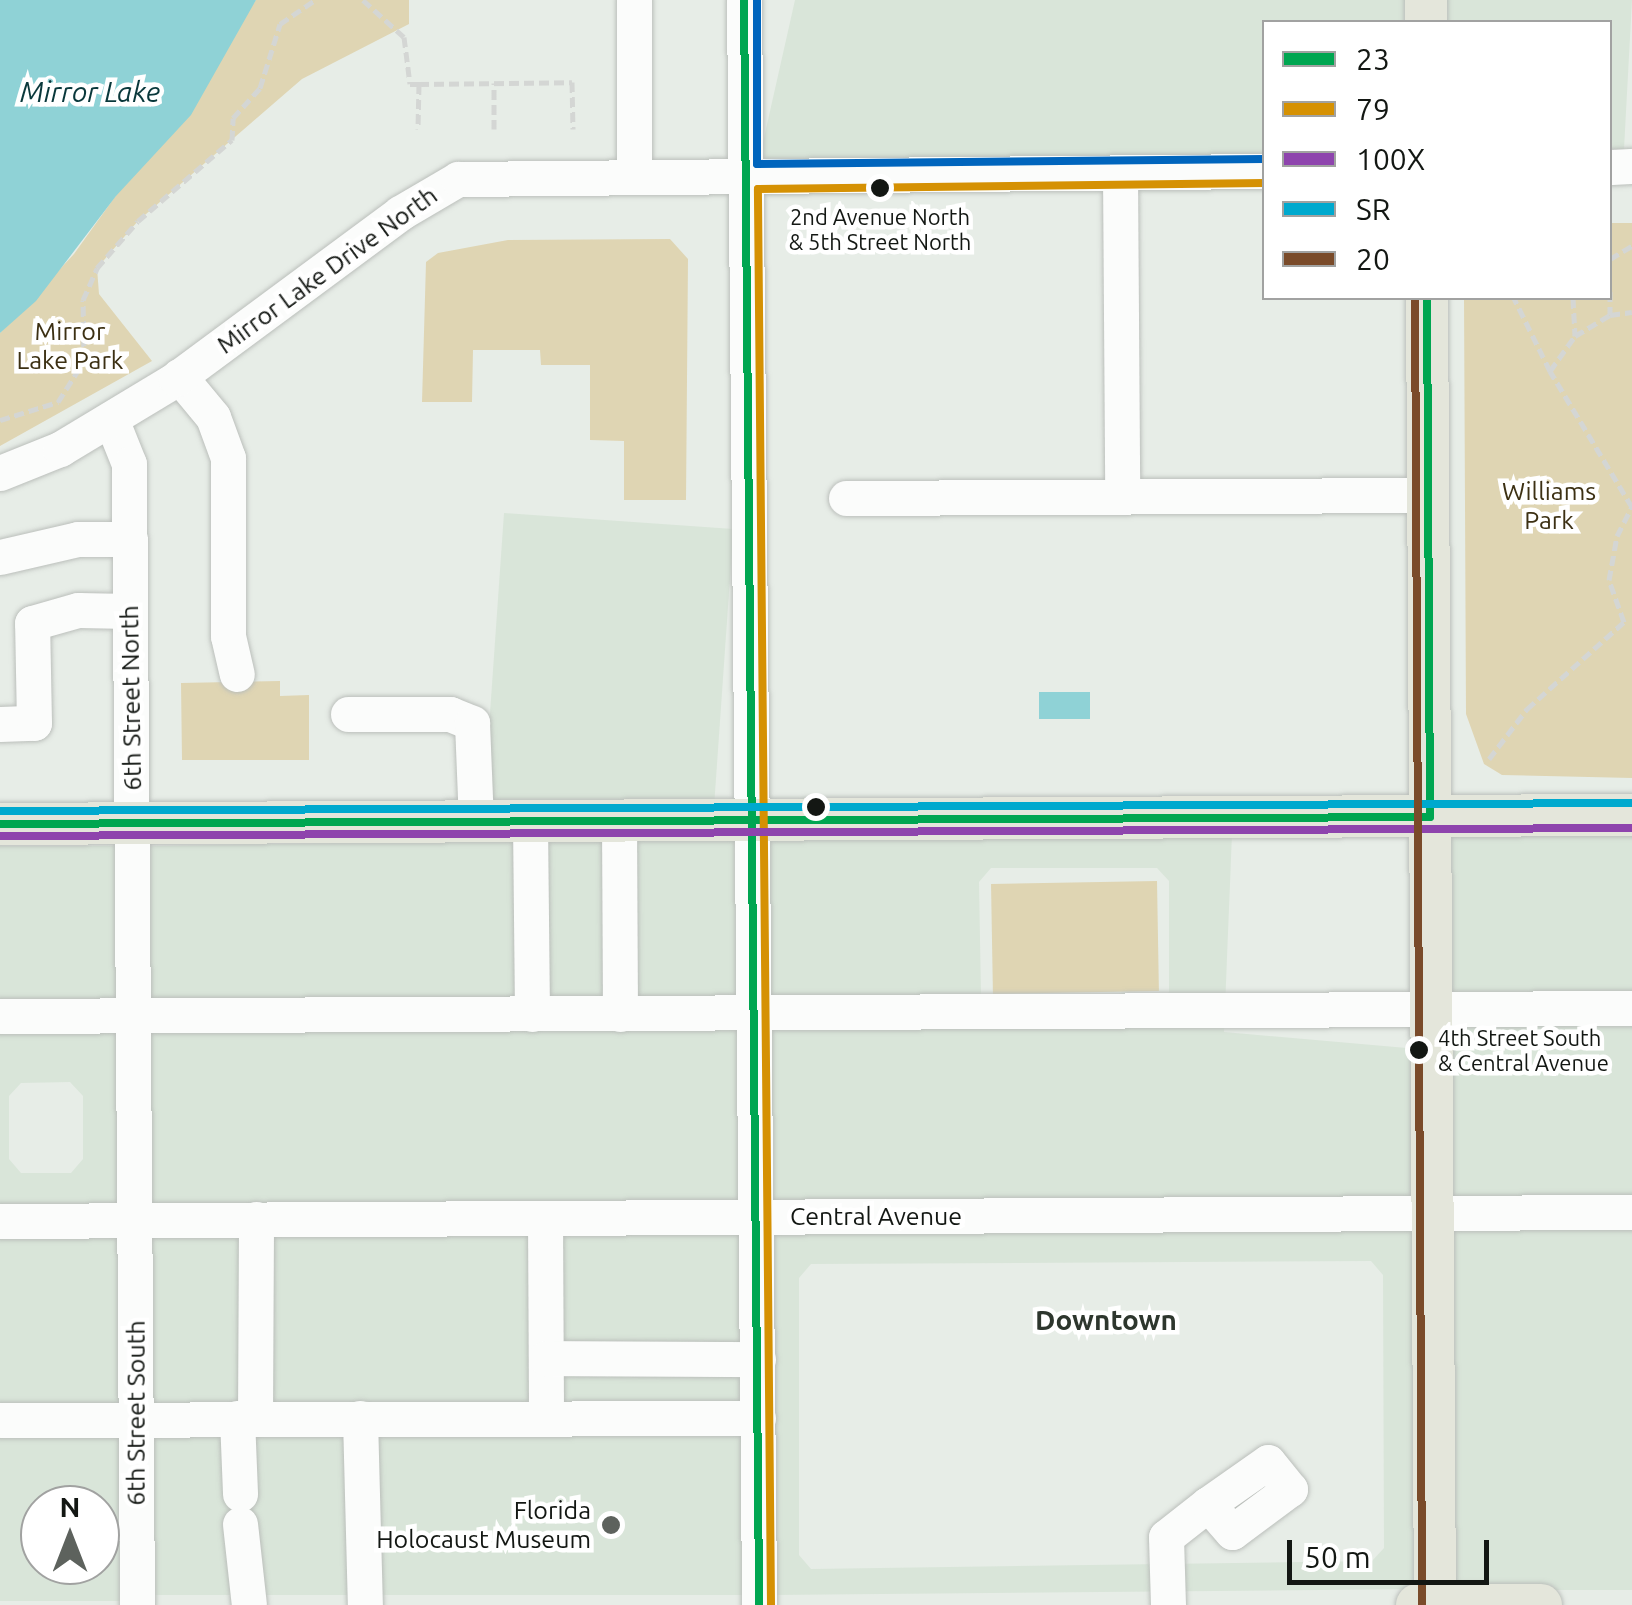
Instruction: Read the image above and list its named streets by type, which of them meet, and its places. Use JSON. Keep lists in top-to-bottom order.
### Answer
{
  "streets": {
    "street": [
      "Mirror Lake Drive North",
      "6th Street North",
      "Central Avenue",
      "6th Street South"
    ]
  },
  "crossings": [
    ["Mirror Lake Drive North", "6th Street North"],
    ["6th Street North", "Central Avenue"],
    ["6th Street North", "6th Street South"],
    ["Central Avenue", "6th Street South"]
  ],
  "districts": ["Downtown"],
  "water": ["Mirror Lake"],
  "parks": ["Mirror Lake Park", "Williams Park"],
  "places": ["2nd Avenue North & 5th Street North", "4th Street South & Central Avenue", "Florida Holocaust Museum"],
  "lines": [
    "transit line 23",
    "transit line 79",
    "transit line 20",
    "transit line SR",
    "transit line 100X"
  ],
  "legend": [
    "23",
    "79",
    "100X",
    "SR",
    "20"
  ],
  "scale_bar": "50 m",
  "north": "top"
}
